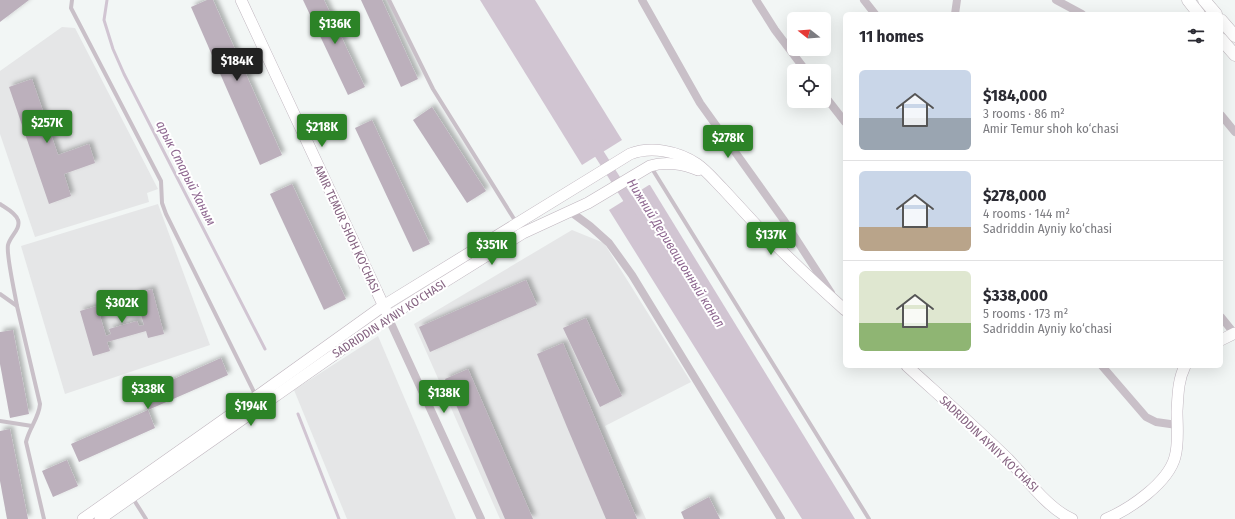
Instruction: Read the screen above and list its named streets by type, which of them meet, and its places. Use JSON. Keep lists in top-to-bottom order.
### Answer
{
  "streets": {
    "main road": ["AMIR TEMUR SHOH KO‘CHASI", "SADRIDDIN AYNIY KO‘CHASI"]
  },
  "crossings": [
    ["AMIR TEMUR SHOH KO‘CHASI", "SADRIDDIN AYNIY KO‘CHASI"]
  ],
  "water": ["арык Старый Ханым", "Нижний Деривационный канал"],
  "north": "left",
  "page": {
    "price": [
      "$136K",
      "$184K",
      "$257K",
      "$218K",
      "$278K",
      "$137K",
      "$351K",
      "$302K",
      "$338K",
      "$138K",
      "$194K"
    ],
    "heading": "11 homes",
    "list": [
      {
        "name": "$184,000",
        "note": "3 rooms · 86 m² · Amir Temur shoh ko‘chasi"
      },
      {
        "name": "$278,000",
        "note": "4 rooms · 144 m² · Sadriddin Ayniy ko‘chasi"
      },
      {
        "name": "$338,000",
        "note": "5 rooms · 173 m² · Sadriddin Ayniy ko‘chasi"
      }
    ]
  }
}
